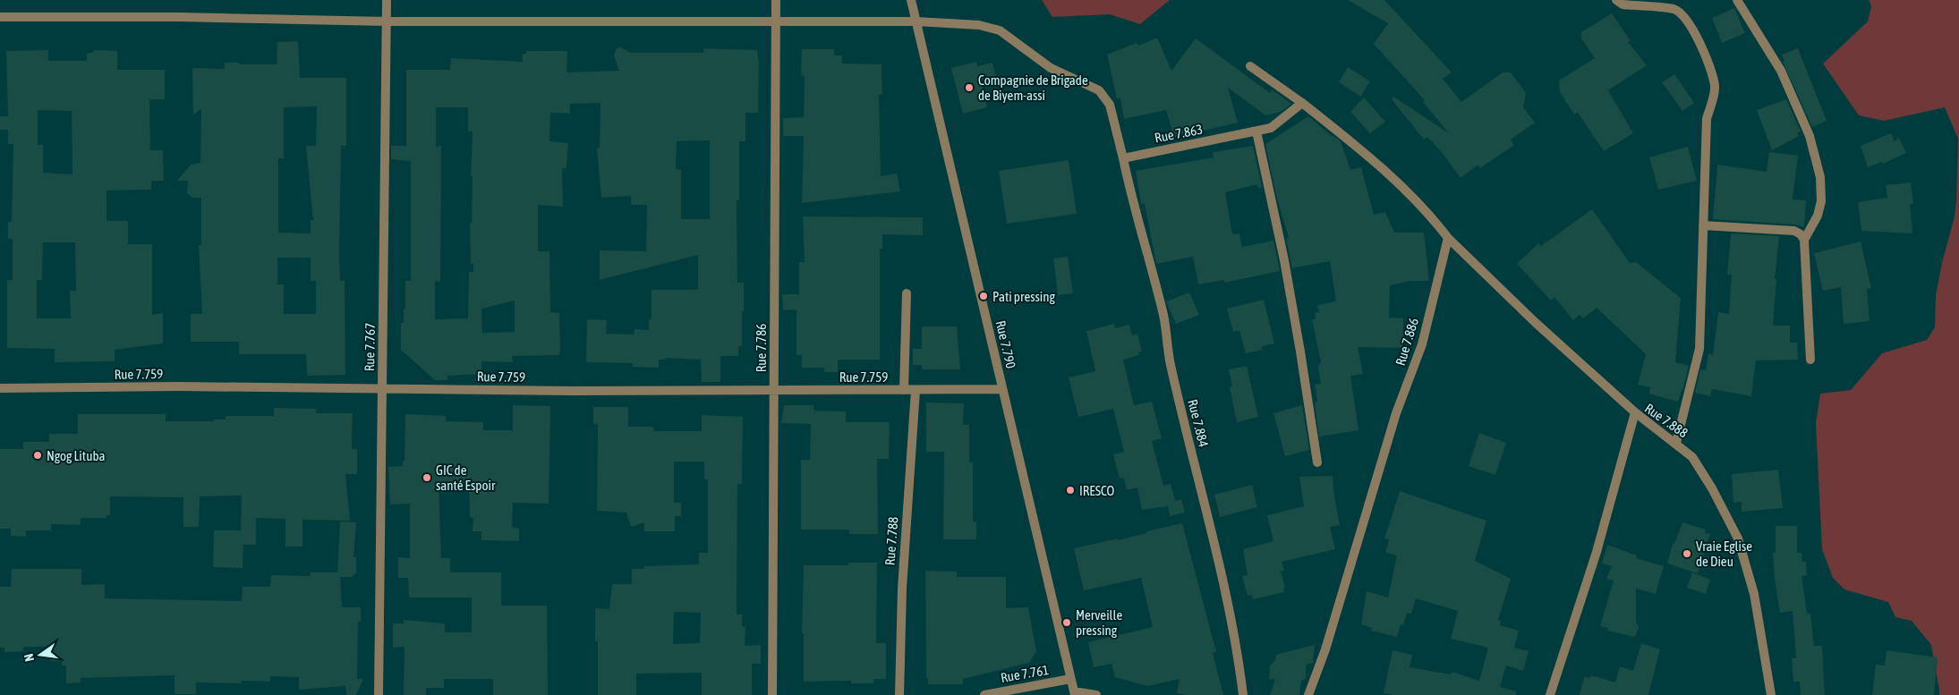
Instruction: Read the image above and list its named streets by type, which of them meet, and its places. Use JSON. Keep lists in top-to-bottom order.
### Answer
{
  "streets": {
    "street": [
      "Rue 7.863",
      "Rue 7.886",
      "Rue 7.790",
      "Rue 7.767",
      "Rue 7.786",
      "Rue 7.759",
      "Rue 7.888",
      "Rue 7.884",
      "Rue 7.788",
      "Rue 7.761"
    ]
  },
  "crossings": [
    ["Rue 7.863", "Rue 7.884"],
    ["Rue 7.790", "Rue 7.759"],
    ["Rue 7.790", "Rue 7.761"],
    ["Rue 7.767", "Rue 7.759"],
    ["Rue 7.786", "Rue 7.759"],
    ["Rue 7.759", "Rue 7.788"]
  ],
  "places": [
    "Compagnie de Brigade de Biyem-assi",
    "Pati pressing",
    "Ngog Lituba",
    "GIC de santé Espoir",
    "IRESCO",
    "Vraie Eglise de Dieu",
    "Merveille pressing"
  ],
  "north": "left"
}
